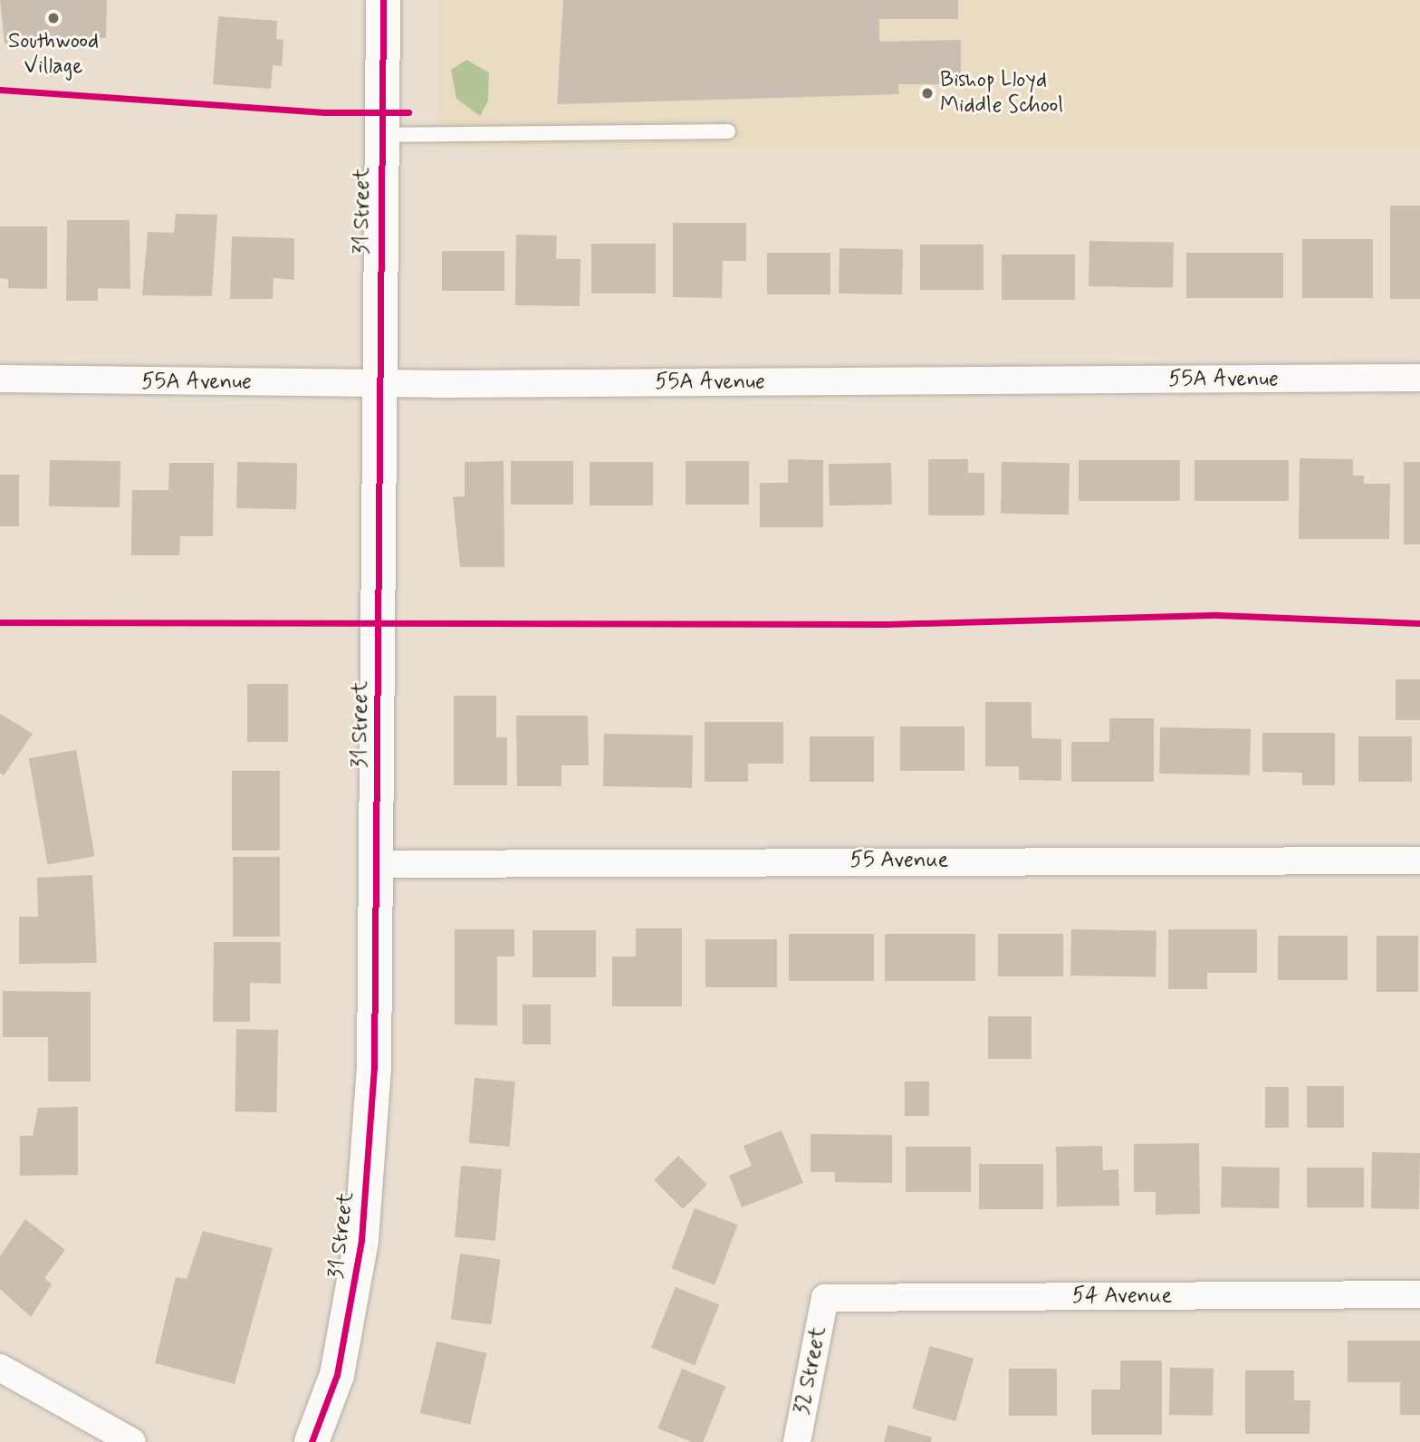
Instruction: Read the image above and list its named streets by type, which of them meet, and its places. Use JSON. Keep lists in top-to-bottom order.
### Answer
{
  "streets": {
    "street": [
      "31 Street",
      "55A Avenue",
      "55 Avenue",
      "54 Avenue",
      "32 Street"
    ]
  },
  "crossings": [
    ["31 Street", "55A Avenue"],
    ["31 Street", "55 Avenue"],
    ["54 Avenue", "32 Street"]
  ],
  "places": ["Southwood Village", "Bishop Lloyd Middle School"]
}
